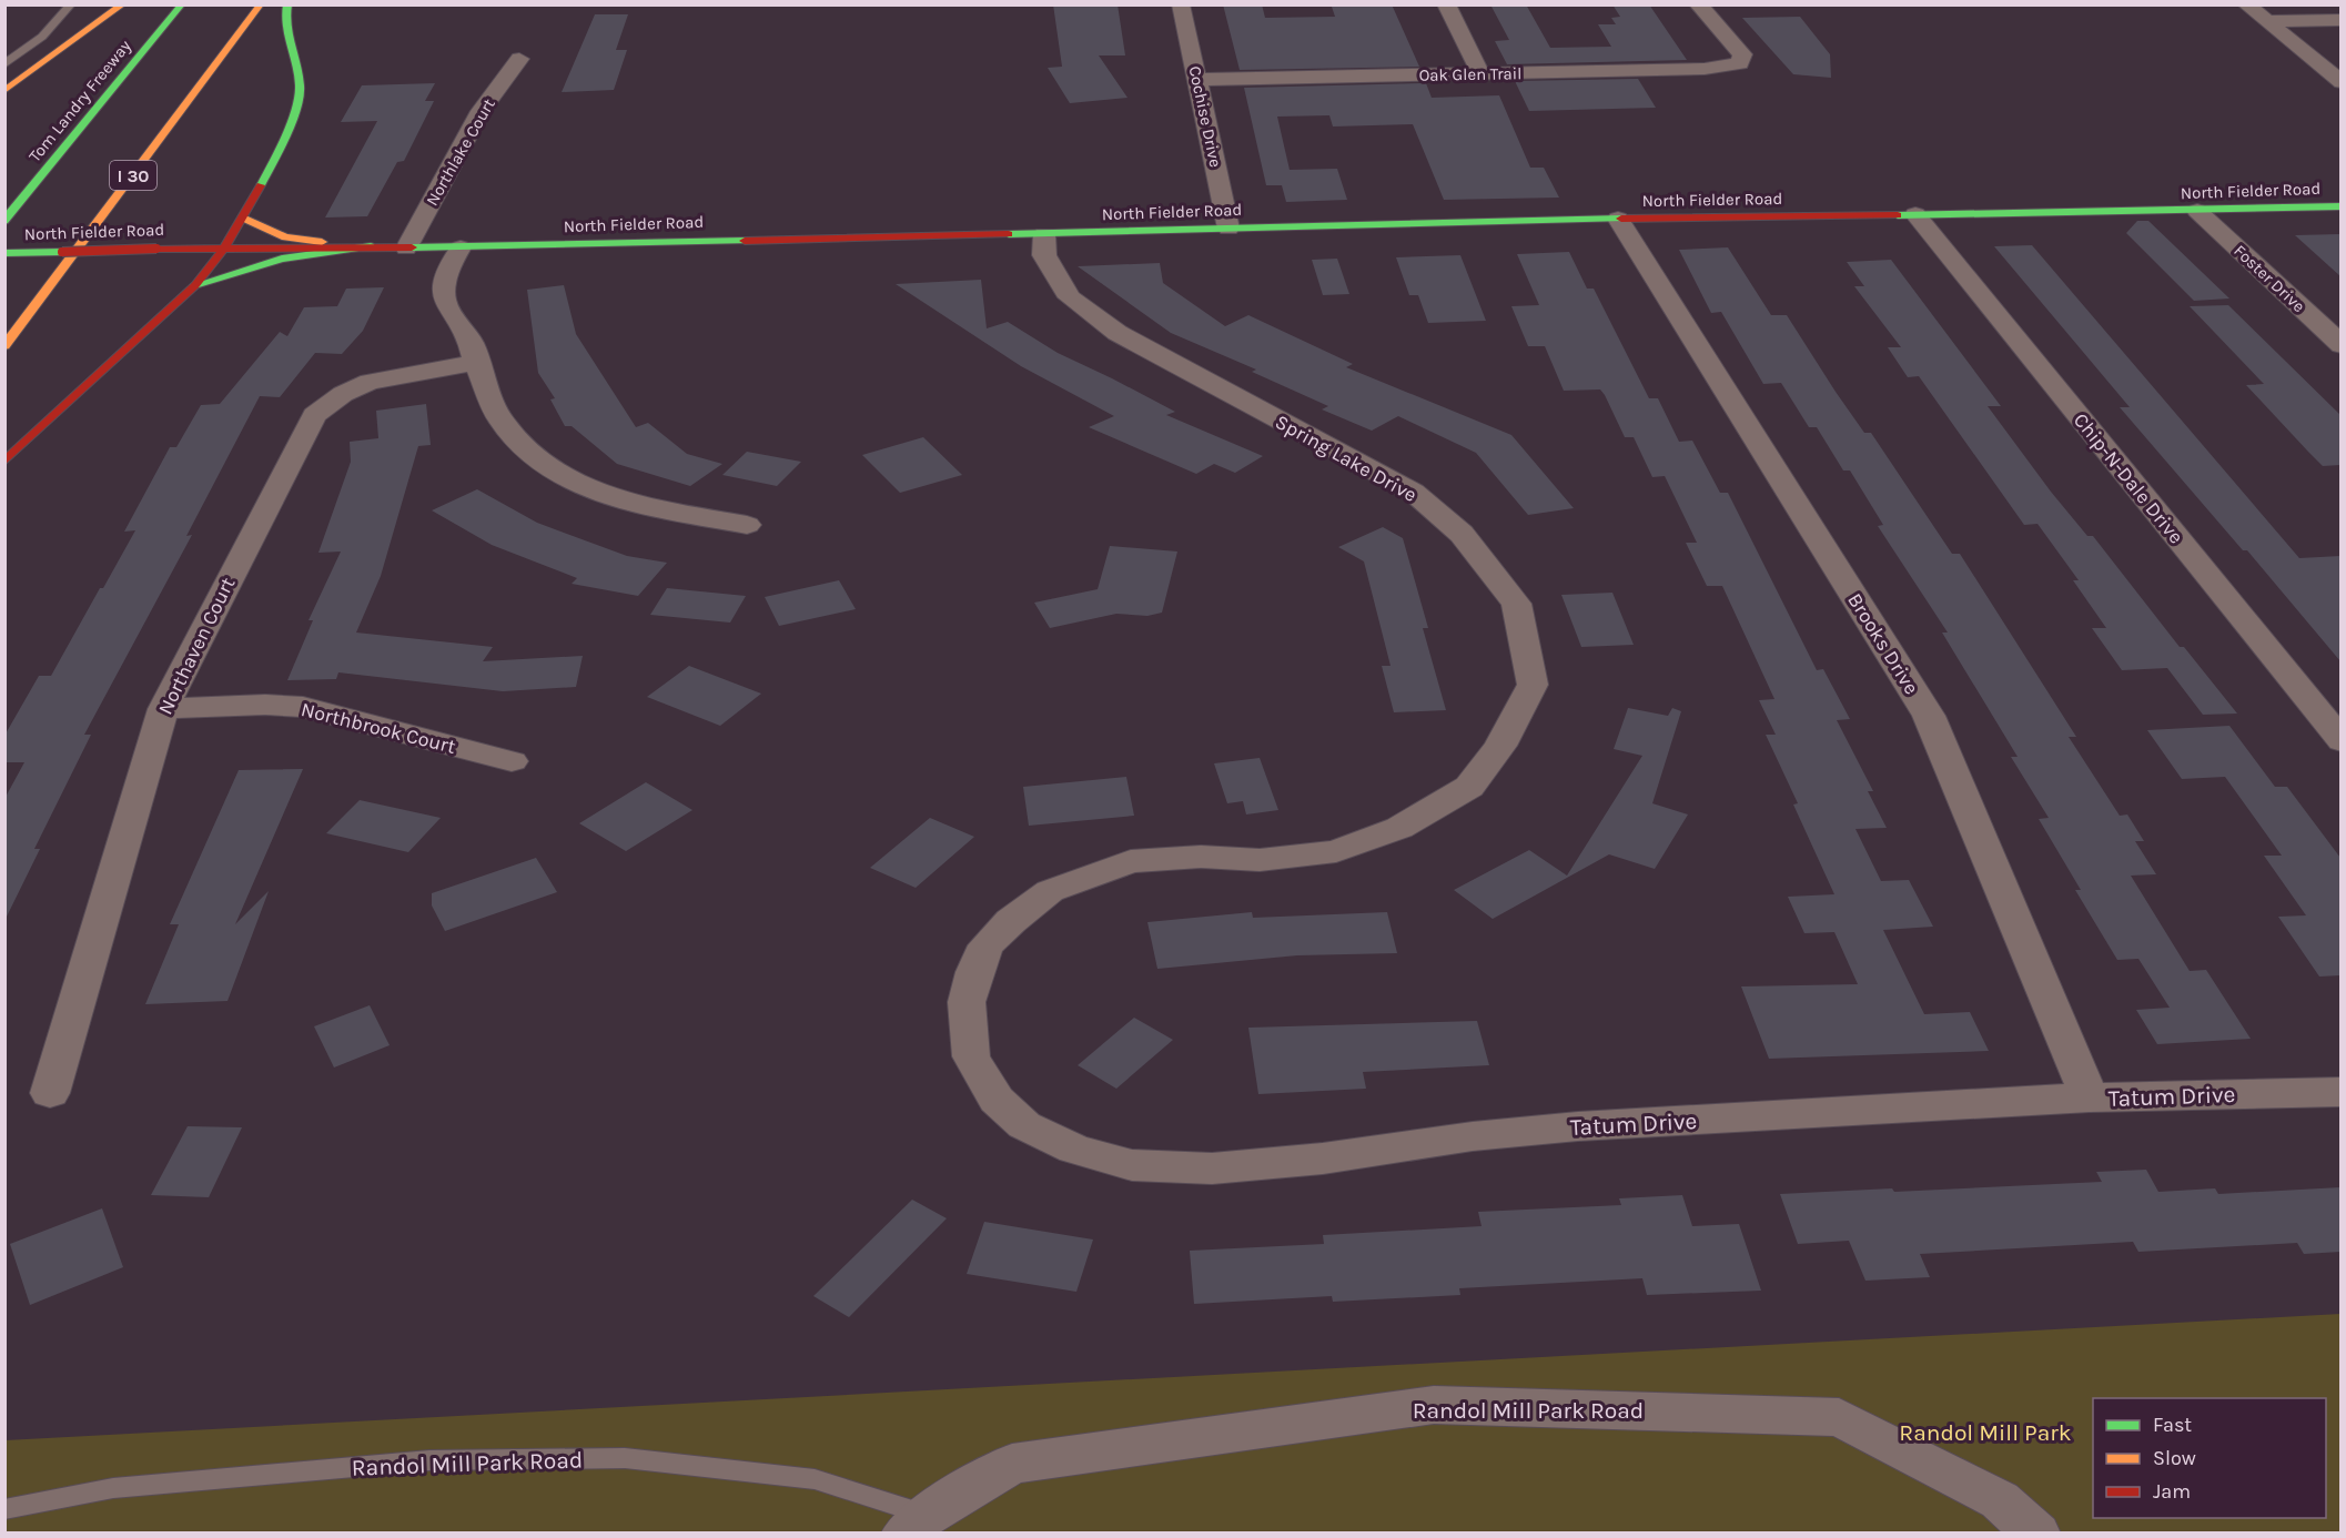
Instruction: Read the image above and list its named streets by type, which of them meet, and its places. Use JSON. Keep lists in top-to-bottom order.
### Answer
{
  "streets": {
    "main road": ["Tom Landry Freeway", "I 30", "North Fielder Road"],
    "street": [
      "Oak Glen Trail",
      "Cochise Drive",
      "Northlake Court",
      "Foster Drive",
      "Spring Lake Drive",
      "Chip-N-Dale Drive",
      "Brooks Drive",
      "Northaven Court",
      "Northbrook Court",
      "Tatum Drive",
      "Randol Mill Park Road"
    ]
  },
  "crossings": [
    ["Oak Glen Trail", "Cochise Drive"],
    ["Cochise Drive", "North Fielder Road"],
    ["Northlake Court", "North Fielder Road"],
    ["North Fielder Road", "Foster Drive"],
    ["North Fielder Road", "Spring Lake Drive"],
    ["North Fielder Road", "Chip-N-Dale Drive"],
    ["North Fielder Road", "Brooks Drive"],
    ["Spring Lake Drive", "Tatum Drive"],
    ["Brooks Drive", "Tatum Drive"],
    ["Northaven Court", "Northbrook Court"]
  ],
  "parks": ["Randol Mill Park"],
  "legend": ["Fast", "Slow", "Jam"]
}
